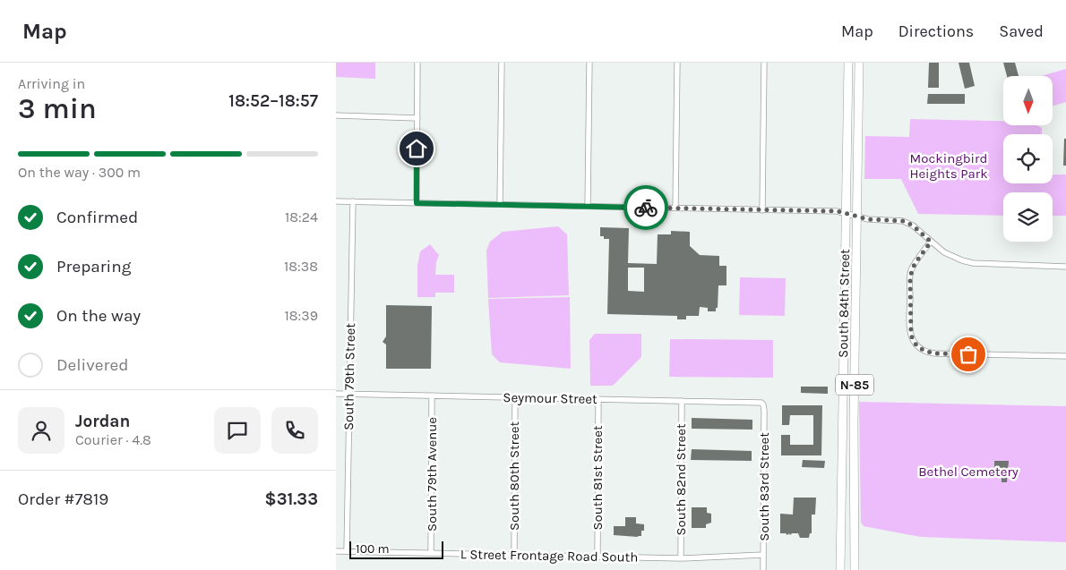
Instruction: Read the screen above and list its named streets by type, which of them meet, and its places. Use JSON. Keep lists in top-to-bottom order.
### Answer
{
  "streets": {
    "main road": ["South 84th Street", "N-85"],
    "street": [
      "South 79th Street",
      "Seymour Street",
      "South 79th Avenue",
      "South 80th Street",
      "South 81st Street",
      "South 82nd Street",
      "South 83rd Street",
      "L Street Frontage Road South"
    ]
  },
  "crossings": [
    ["South 79th Street", "Seymour Street"],
    ["South 79th Street", "L Street Frontage Road South"],
    ["Seymour Street", "South 79th Avenue"],
    ["Seymour Street", "South 80th Street"],
    ["Seymour Street", "South 81st Street"],
    ["Seymour Street", "South 82nd Street"],
    ["Seymour Street", "South 83rd Street"],
    ["South 79th Avenue", "L Street Frontage Road South"],
    ["South 80th Street", "L Street Frontage Road South"],
    ["South 81st Street", "L Street Frontage Road South"],
    ["South 82nd Street", "L Street Frontage Road South"],
    ["South 83rd Street", "L Street Frontage Road South"]
  ],
  "parks": ["Mockingbird Heights Park", "Bethel Cemetery"],
  "scale_bar": "100 m",
  "north": "bottom",
  "page": {
    "header": "Map",
    "nav": ["Map", "Directions", "Saved"],
    "heading": ["3 min", "Arriving in", "18:52–18:57"],
    "panel": [
      "Jordan",
      "Courier · 4.8",
      "Order #7819",
      "$31.33"
    ],
    "bar": "On the way · 300 m",
    "list": [
      ["Confirmed", "18:24"],
      ["Preparing", "18:38"],
      ["On the way", "18:39"],
      "Delivered"
    ],
    "scale": "100 m"
  }
}
